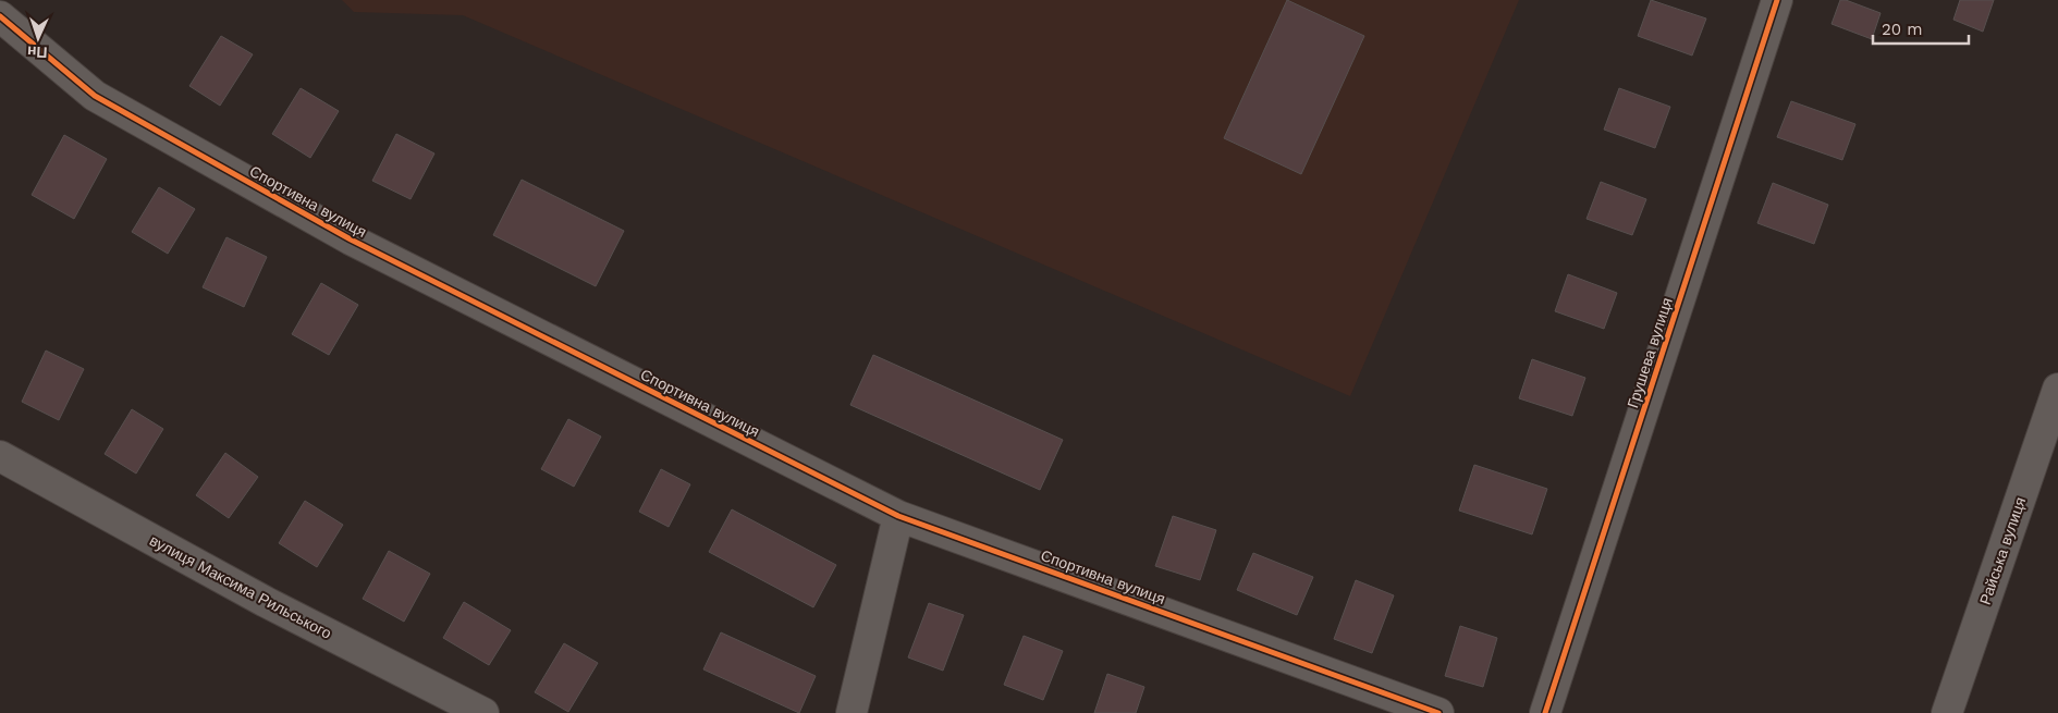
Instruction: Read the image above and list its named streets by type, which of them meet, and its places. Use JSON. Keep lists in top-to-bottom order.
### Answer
{
  "streets": {
    "street": [
      "Спортивна вулиця",
      "Грушева вулиця",
      "Райська вулиця",
      "вулиця Максима Рильського"
    ]
  },
  "scale_bar": "20 m",
  "north": "bottom"
}
